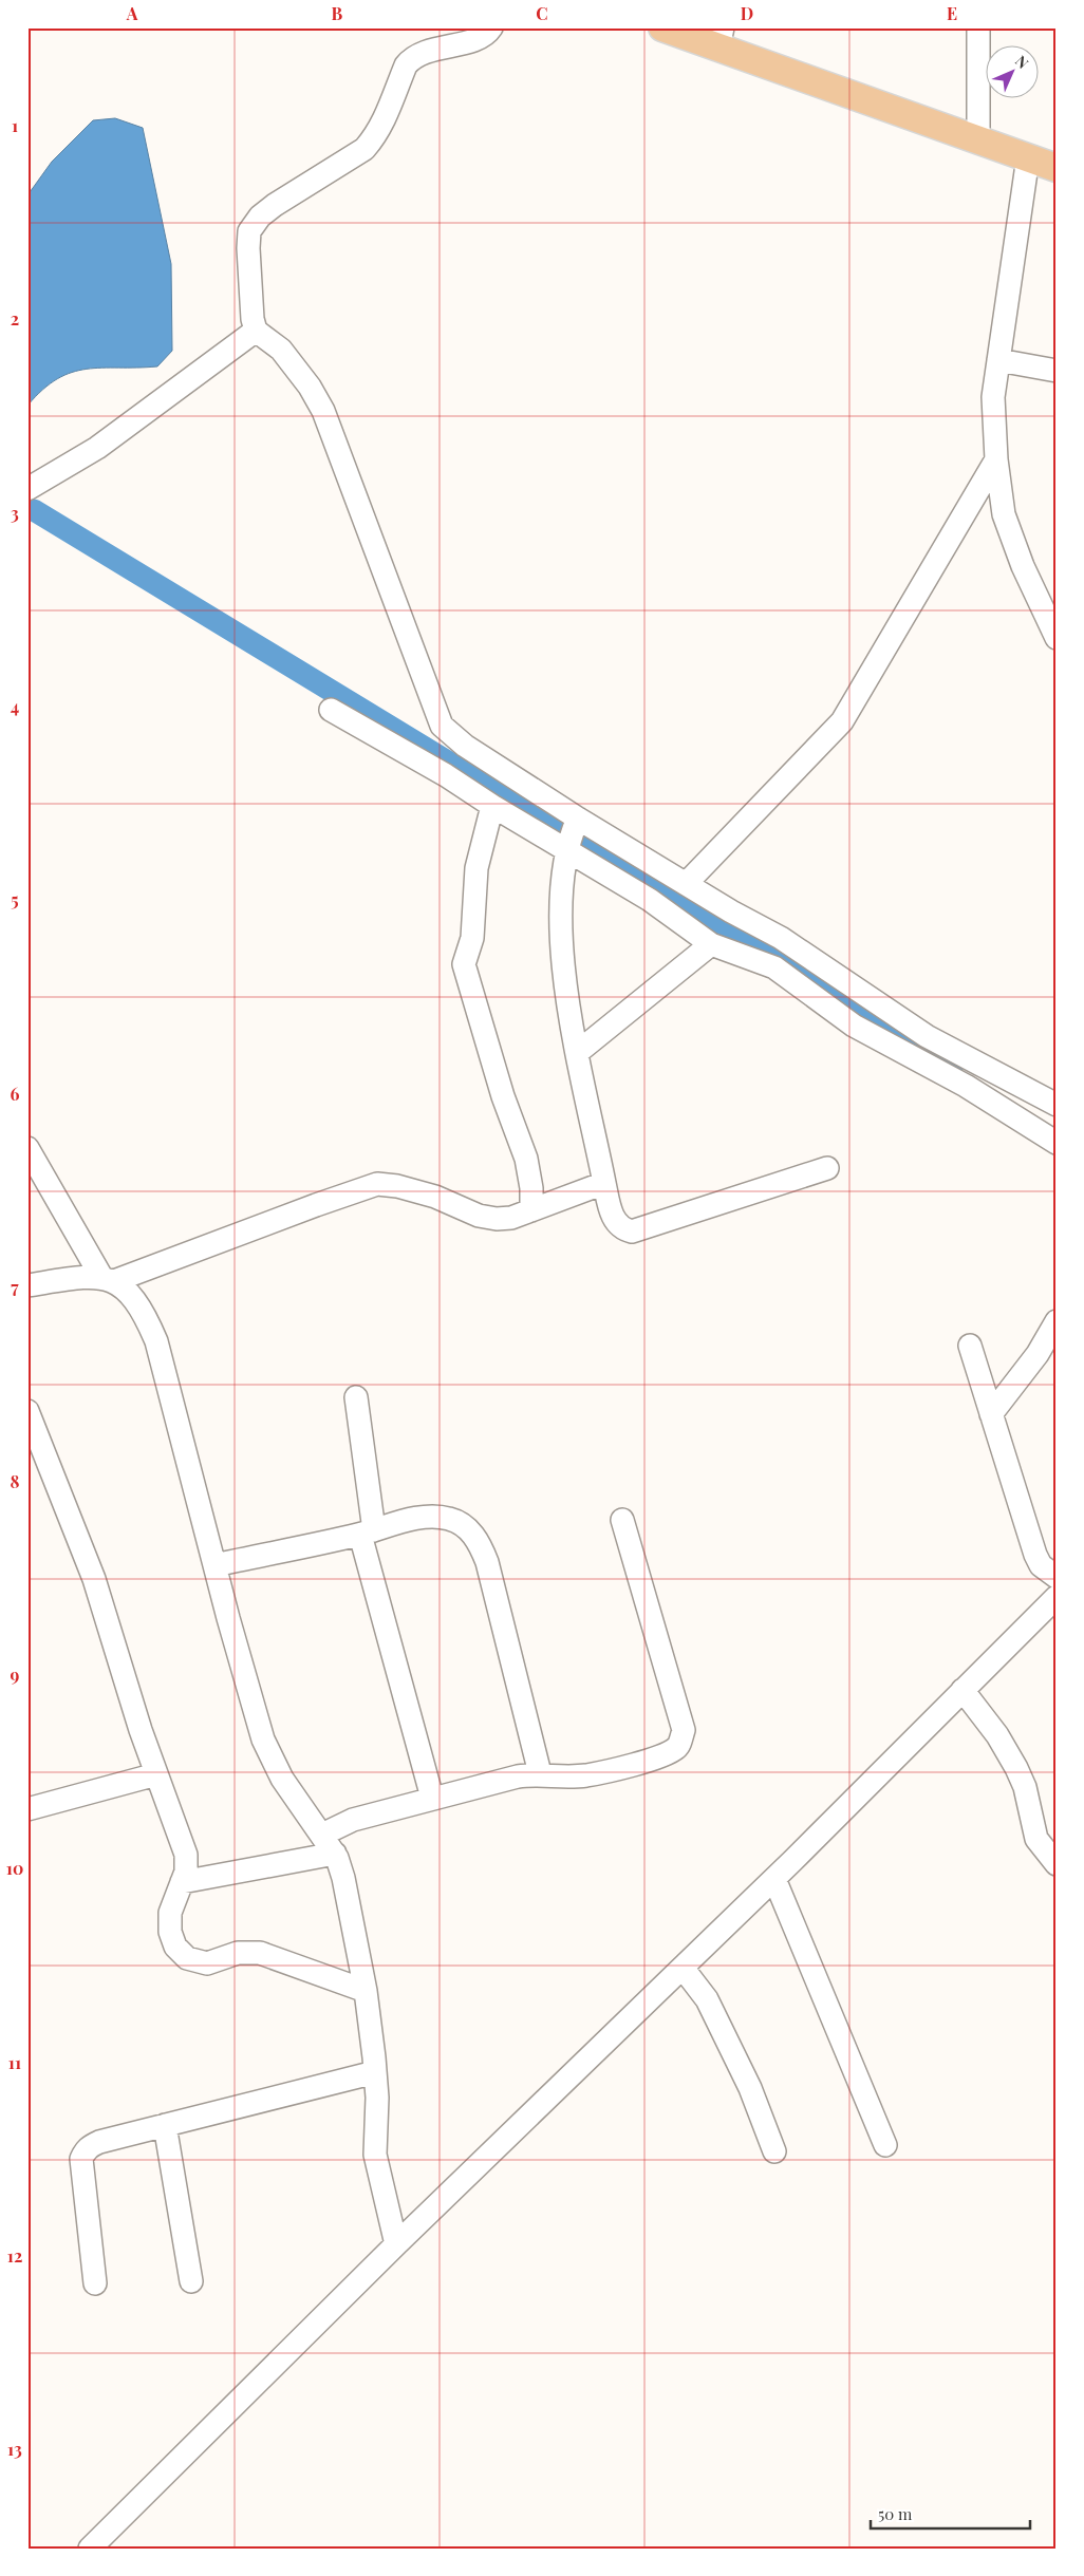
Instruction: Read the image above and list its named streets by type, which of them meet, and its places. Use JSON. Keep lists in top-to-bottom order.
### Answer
{
  "scale_bar": "50 m",
  "north": "top right",
  "grid": {
    "columns": [
      "A",
      "B",
      "C",
      "D",
      "E"
    ],
    "rows": [
      "1",
      "2",
      "3",
      "4",
      "5",
      "6",
      "7",
      "8",
      "9",
      "10",
      "11",
      "12",
      "13"
    ]
  }
}
